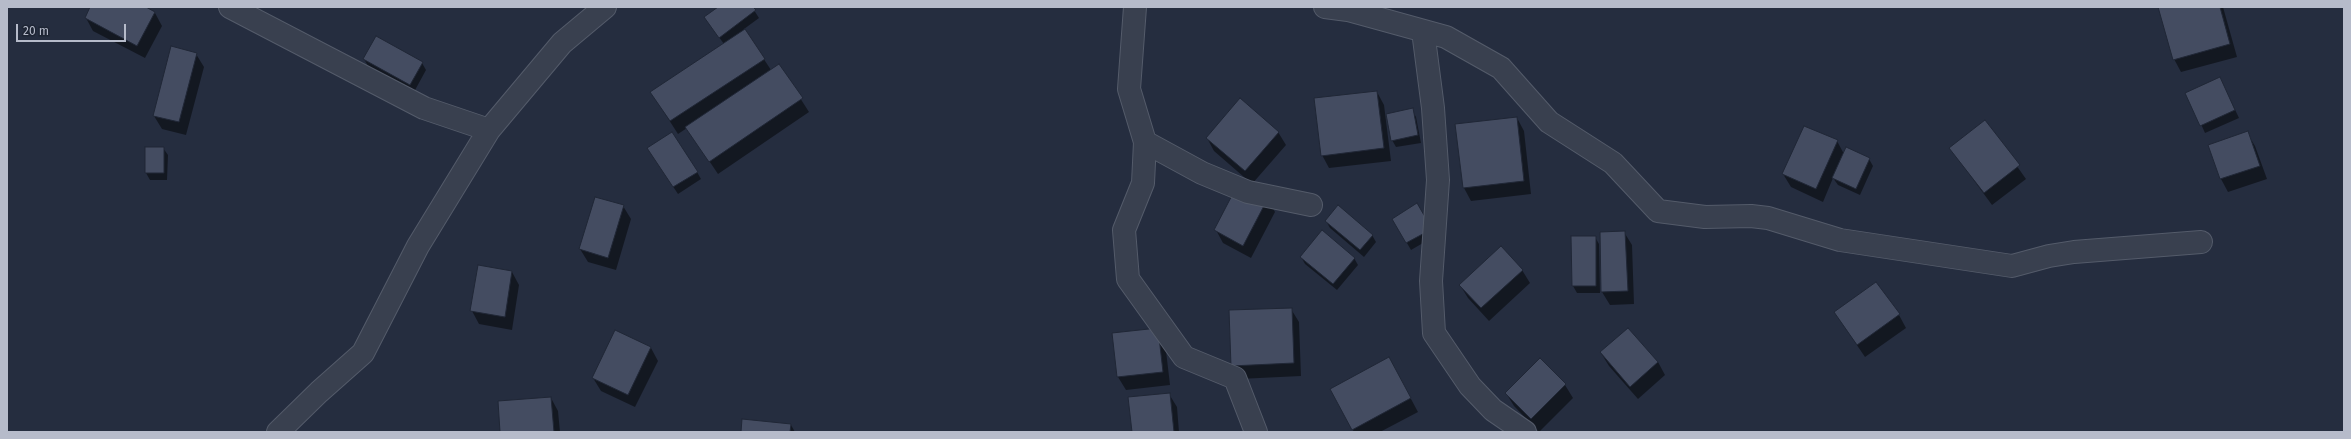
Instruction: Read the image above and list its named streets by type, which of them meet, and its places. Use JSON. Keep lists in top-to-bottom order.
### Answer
{
  "scale_bar": "20 m"
}
